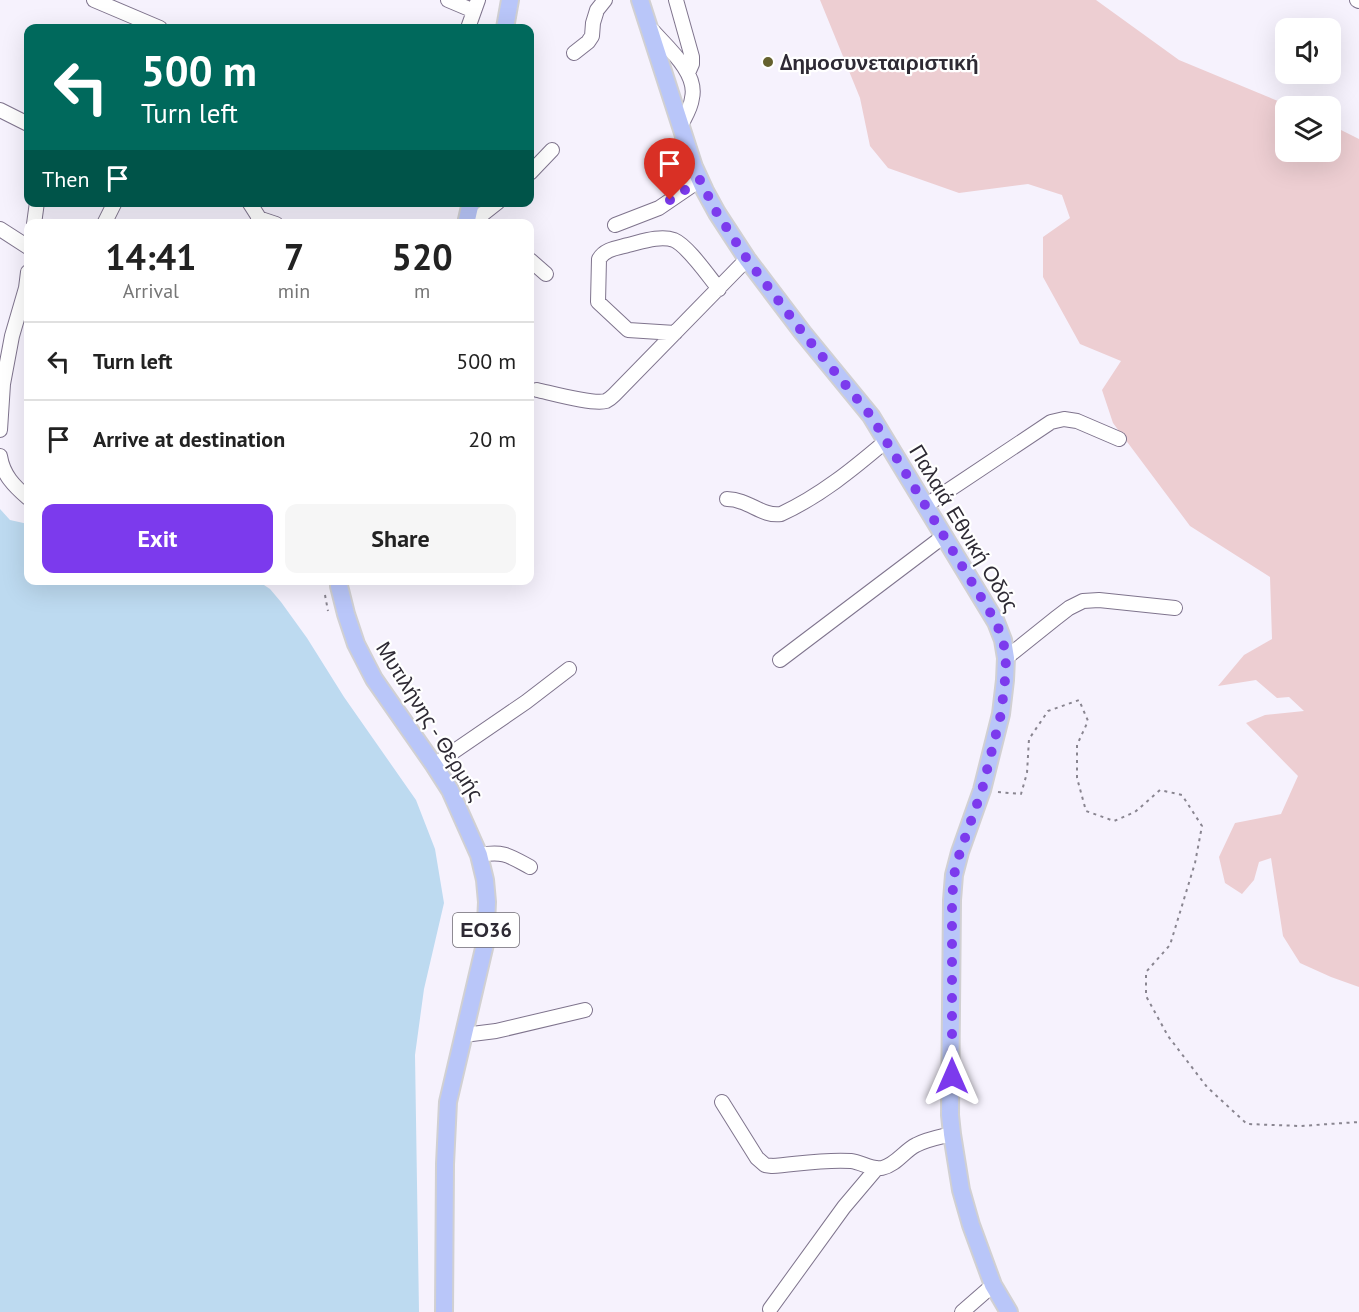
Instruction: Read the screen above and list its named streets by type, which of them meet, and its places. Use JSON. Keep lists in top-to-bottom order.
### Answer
{
  "streets": {
    "main road": ["Παλαιά Εθνική Οδός", "Μυτιλήνης - Θερμής", "ΕΟ36"]
  },
  "places": ["Δημοσυνεταιριστική"],
  "page": {
    "turn": ["500 m", "Turn left"],
    "then": "Then",
    "eta": [
      "14:41",
      "Arrival",
      "7",
      "min",
      "520",
      "m"
    ],
    "list": [
      {
        "name": "Turn left",
        "value": "500 m"
      },
      {
        "name": "Arrive at destination",
        "value": "20 m"
      }
    ],
    "buttons": ["Exit", "Share"]
  }
}
